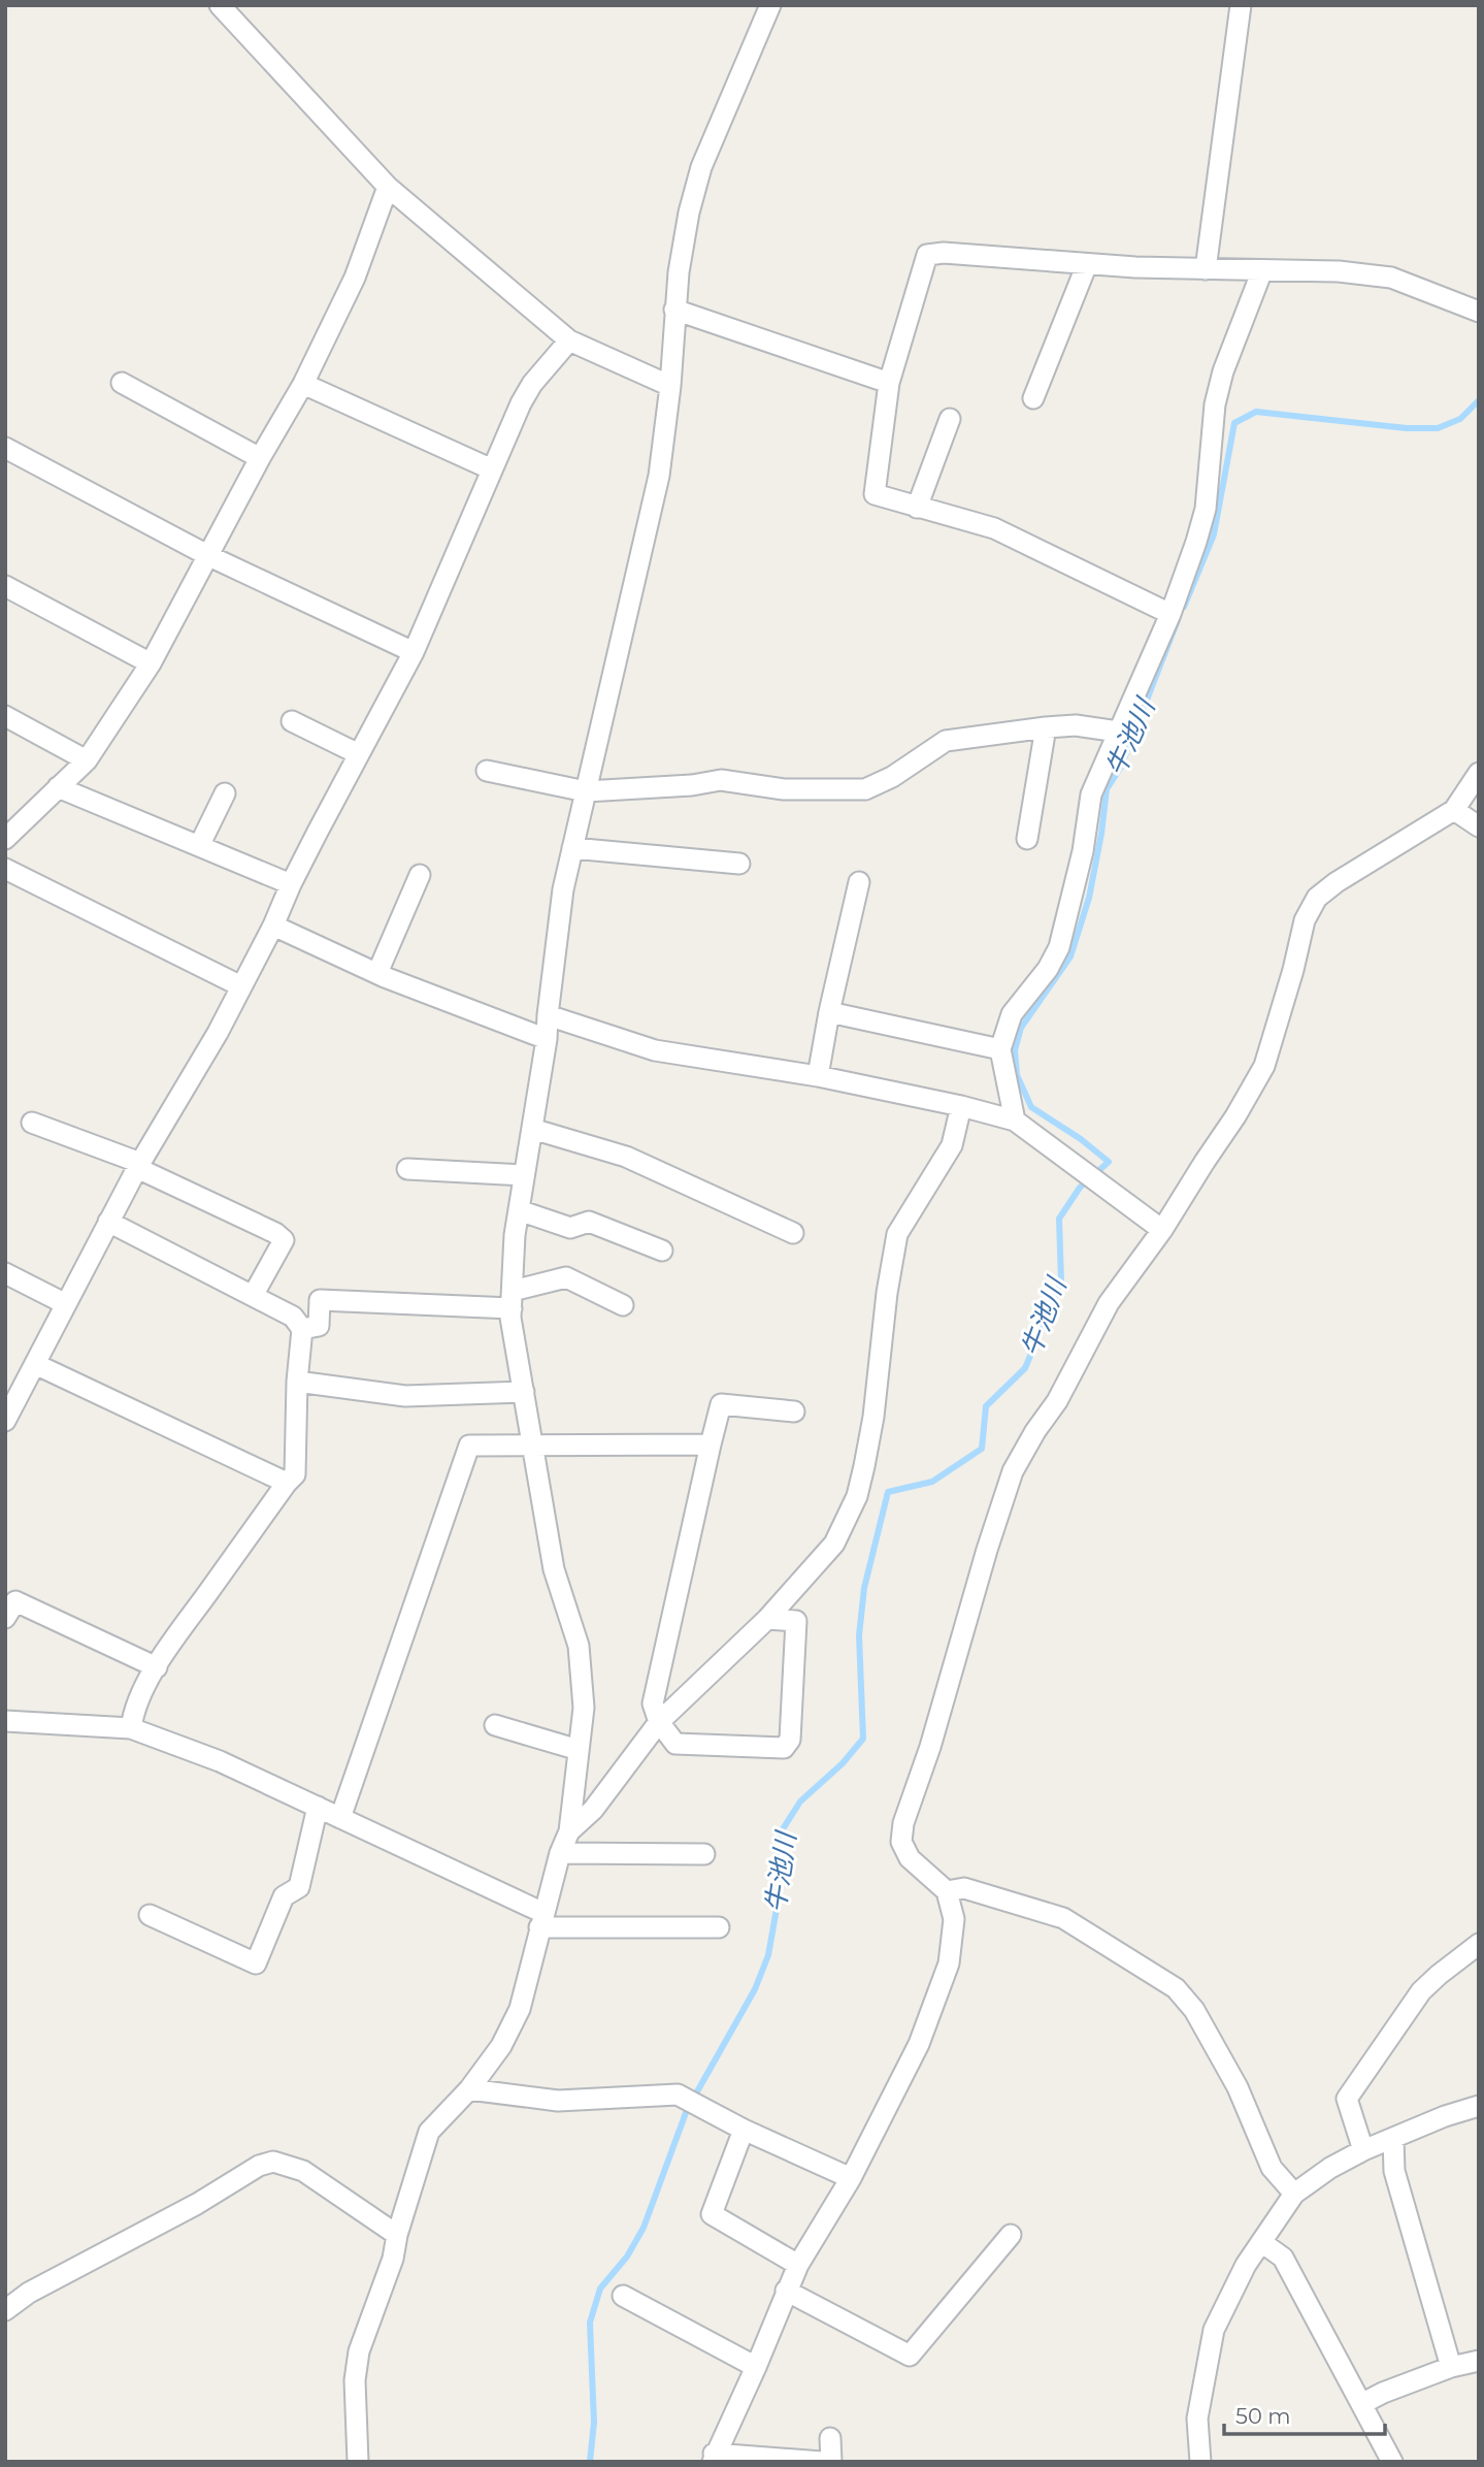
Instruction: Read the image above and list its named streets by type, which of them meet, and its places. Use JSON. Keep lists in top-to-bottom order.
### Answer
{
  "water": ["牛池川"],
  "scale_bar": "50 m"
}
